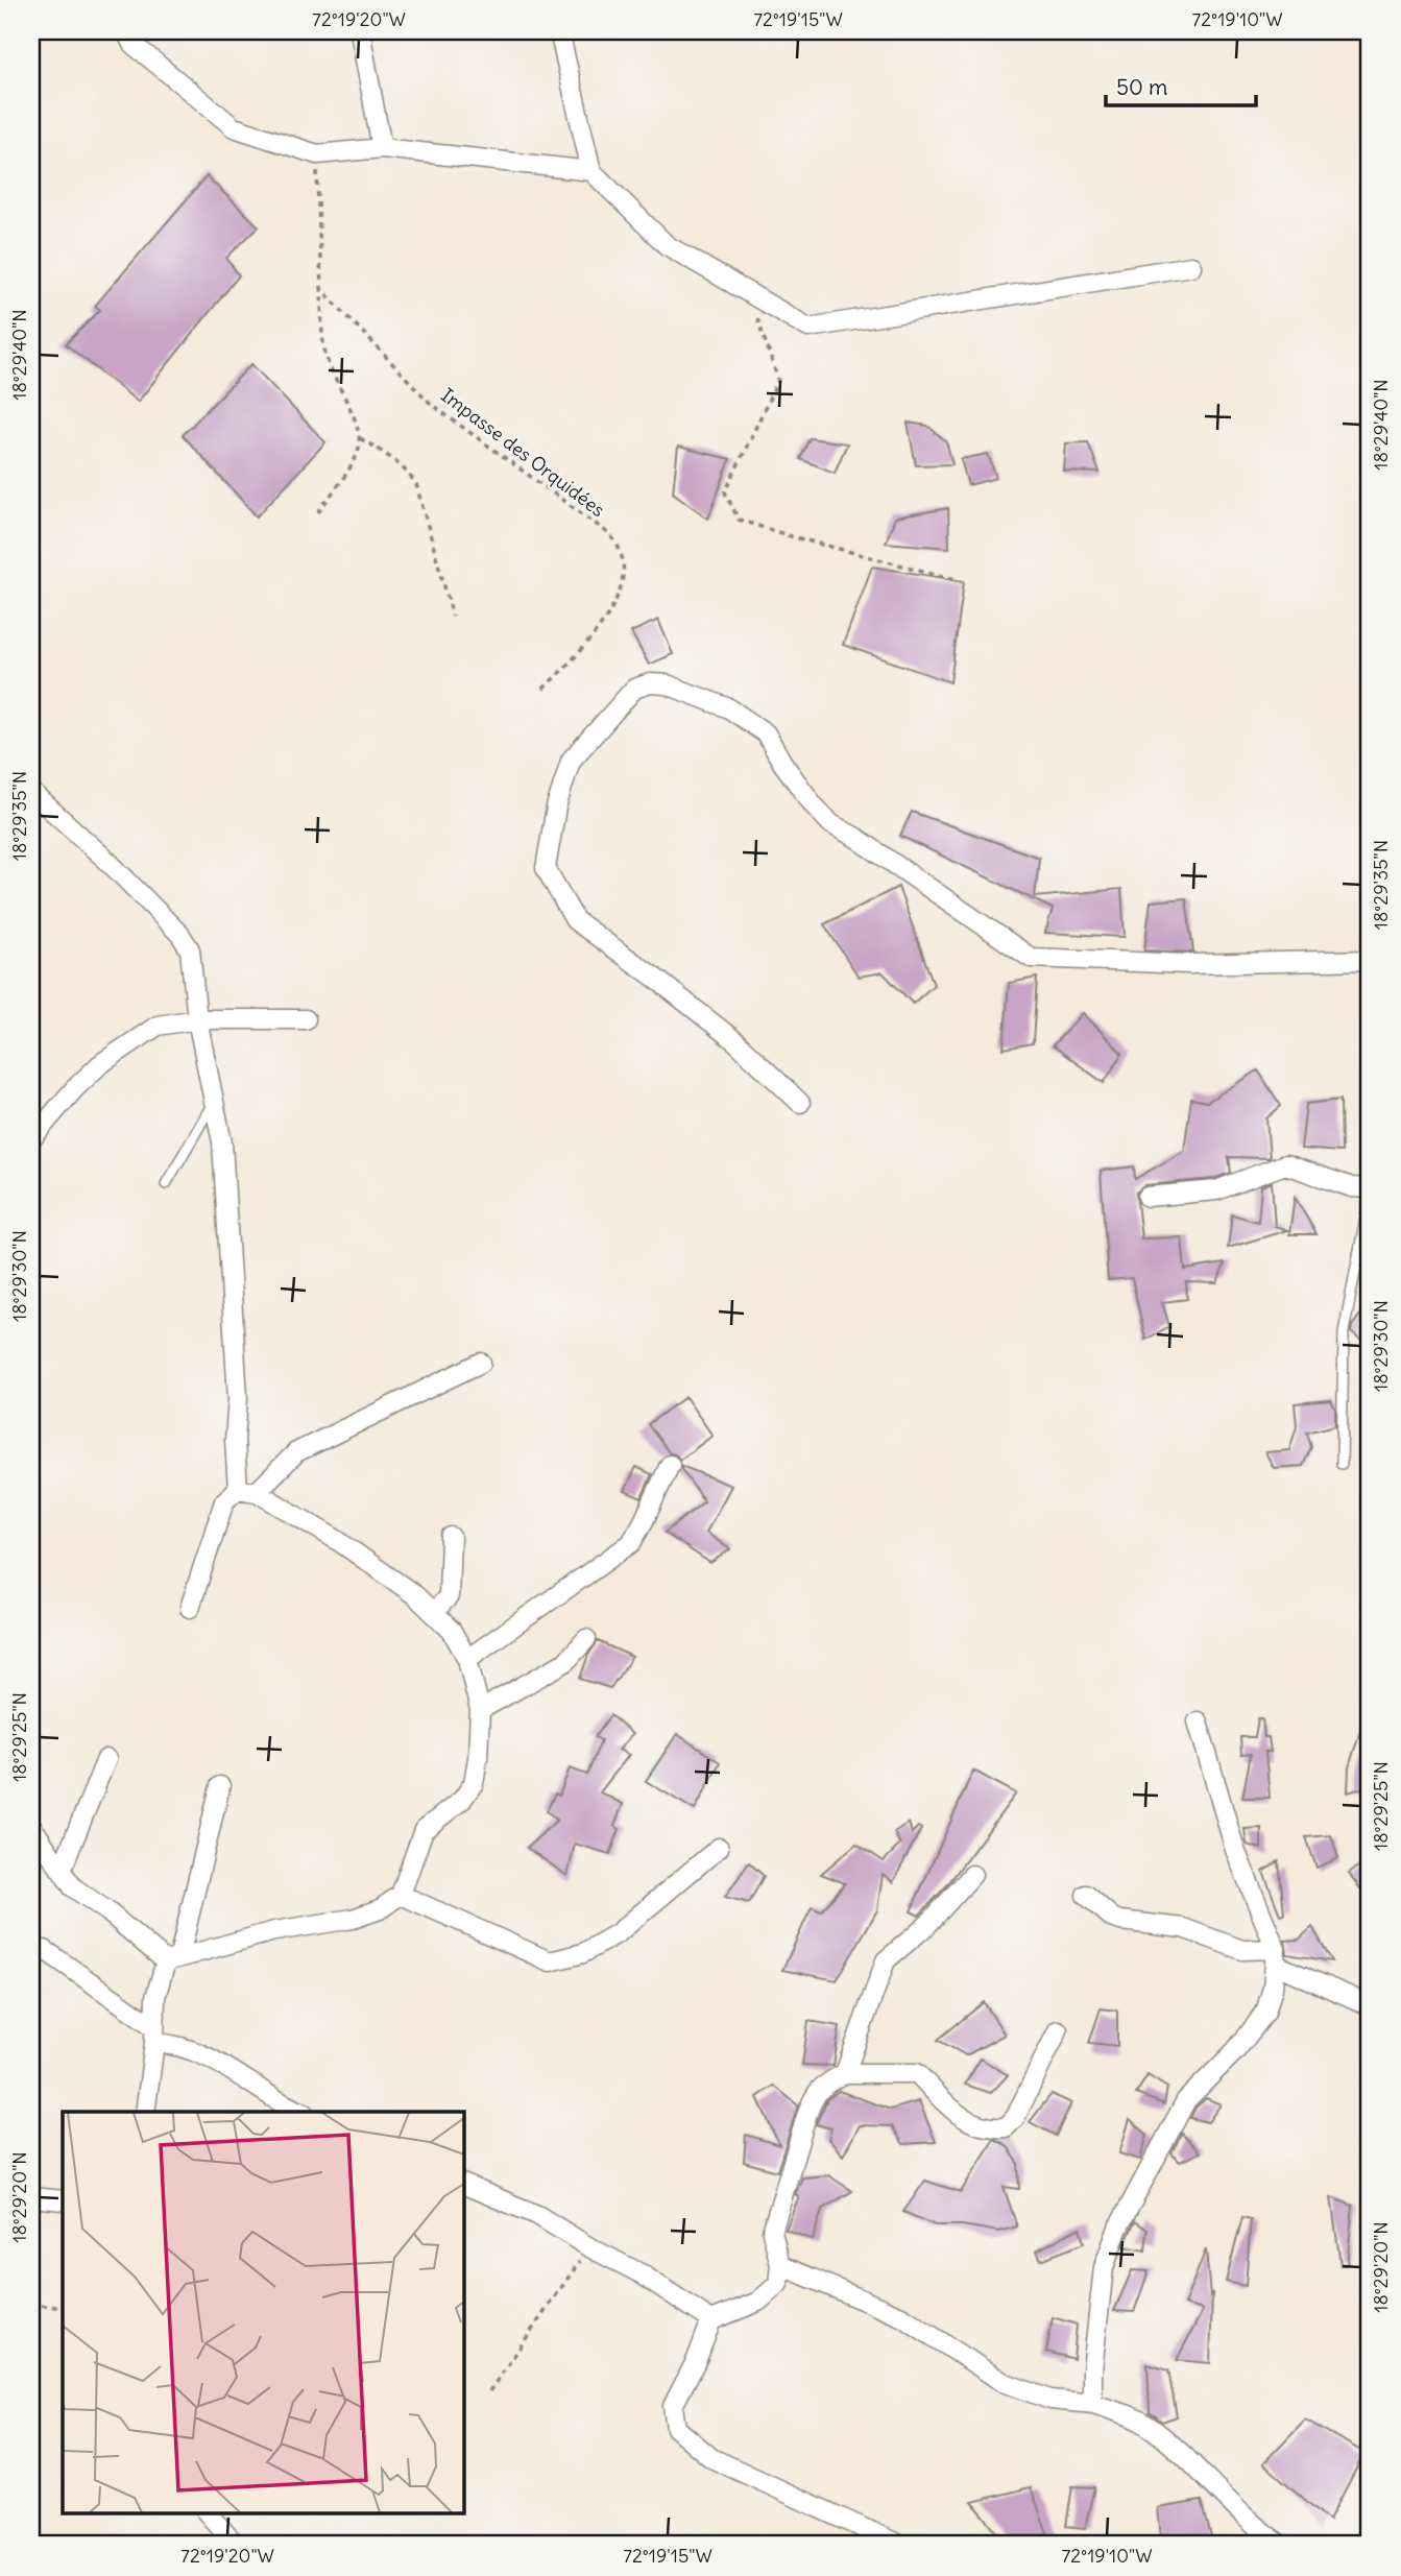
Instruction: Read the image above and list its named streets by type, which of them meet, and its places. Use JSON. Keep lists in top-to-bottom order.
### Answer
{
  "streets": {
    "path": ["Impasse des Orquidées"]
  },
  "scale_bar": "50 m",
  "coordinates": [
    "72°19'20\"W",
    "72°19'15\"W",
    "72°19'10\"W",
    "18°29'40\"N",
    "18°29'35\"N",
    "18°29'30\"N",
    "18°29'25\"N",
    "18°29'20\"N"
  ]
}
